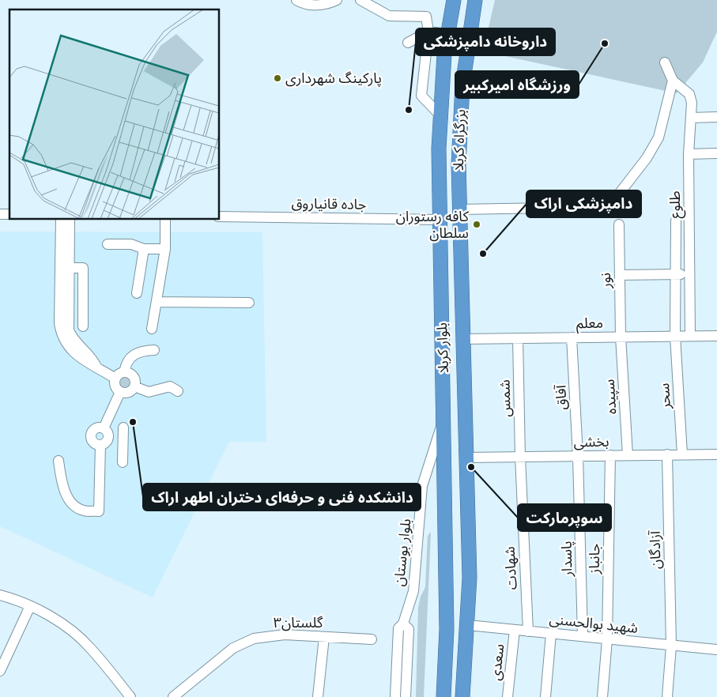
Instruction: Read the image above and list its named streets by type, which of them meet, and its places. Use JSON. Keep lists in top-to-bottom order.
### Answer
{
  "streets": {
    "highway": ["بزرگراه کربلا", "بلوار کربلا"],
    "street": [
      "جاده قانیاروق",
      "طلوع",
      "نور",
      "معلم",
      "سحر",
      "سپیده",
      "آفاق",
      "شمس",
      "بخشی",
      "آزادگان",
      "بلوار بوستان",
      "پاسدار",
      "جانباز",
      "شهادت",
      "گلستان۳",
      "شهید بوالحسنی",
      "سعدی"
    ]
  },
  "crossings": [
    ["بزرگراه کربلا", "بلوار کربلا"],
    ["جاده قانیاروق", "بلوار کربلا"],
    ["طلوع", "معلم"],
    ["نور", "معلم"],
    ["نور", "سپیده"],
    ["معلم", "بلوار کربلا"],
    ["معلم", "سحر"],
    ["معلم", "سپیده"],
    ["معلم", "آفاق"],
    ["معلم", "شمس"],
    ["بلوار کربلا", "بخشی"],
    ["بلوار کربلا", "بلوار بوستان"],
    ["بلوار کربلا", "شهید بوالحسنی"],
    ["سحر", "بخشی"],
    ["سپیده", "بخشی"],
    ["آفاق", "بخشی"],
    ["آفاق", "پاسدار"],
    ["شمس", "بخشی"],
    ["شمس", "شهادت"],
    ["بخشی", "آزادگان"],
    ["بخشی", "پاسدار"],
    ["بخشی", "جانباز"],
    ["بخشی", "شهادت"],
    ["آزادگان", "شهید بوالحسنی"],
    ["پاسدار", "شهید بوالحسنی"],
    ["جانباز", "شهید بوالحسنی"],
    ["شهادت", "شهید بوالحسنی"],
    ["شهید بوالحسنی", "سعدی"]
  ],
  "places": [
    "ورزشگاه امیرکبیر",
    "پارکینگ شهرداری",
    "داروخانه دامپزشکی",
    "کافه رستوران سلطان",
    "دامپزشکی اراک",
    "دانشکده فنی و حرفه‌ای دختران اطهر اراک",
    "سوپرمارکت"
  ]
}
